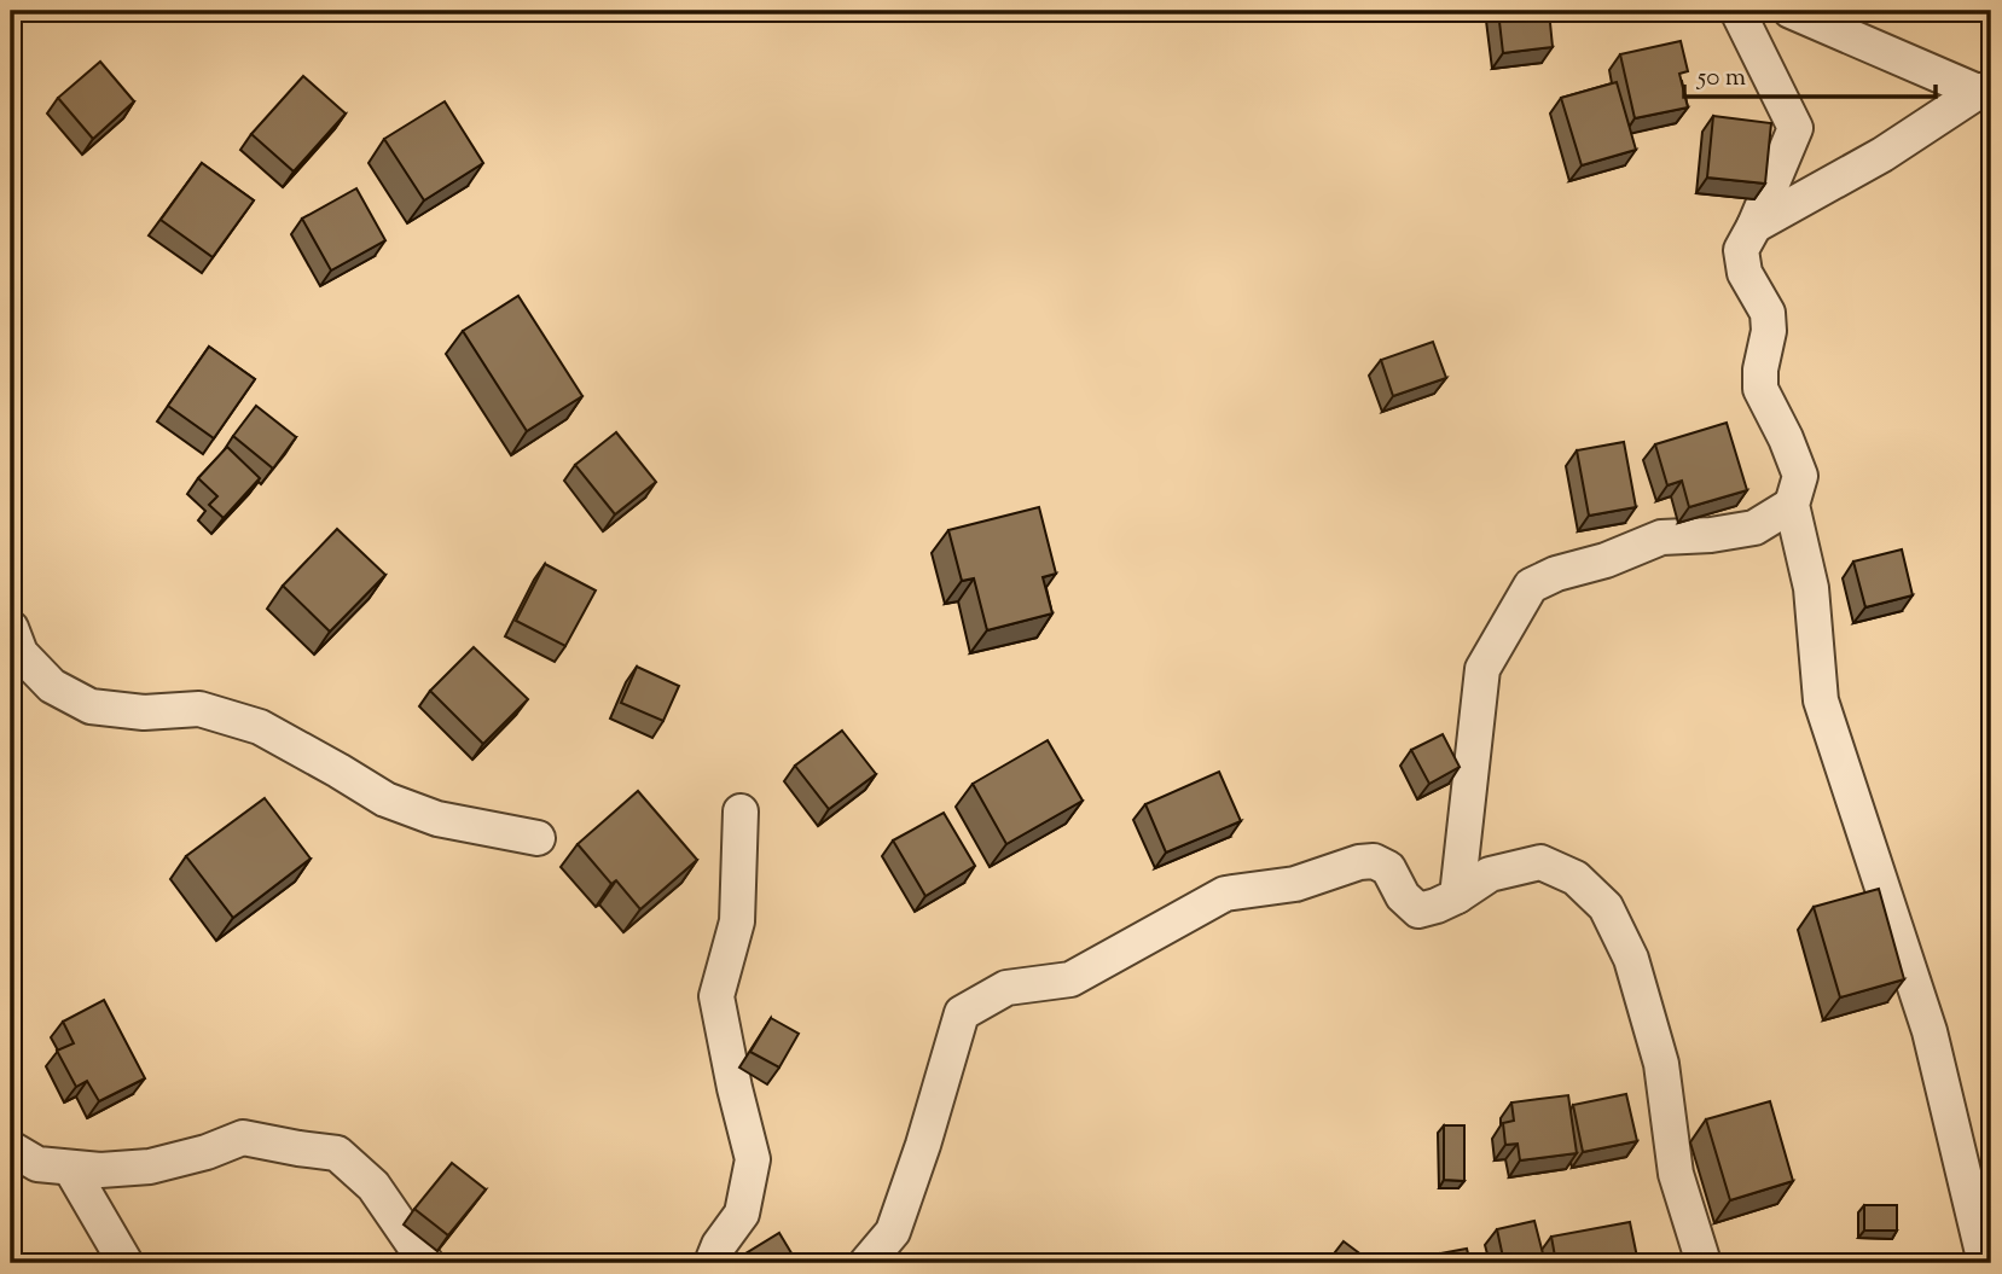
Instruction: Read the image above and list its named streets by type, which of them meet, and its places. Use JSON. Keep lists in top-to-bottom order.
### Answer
{
  "scale_bar": "50 m"
}
